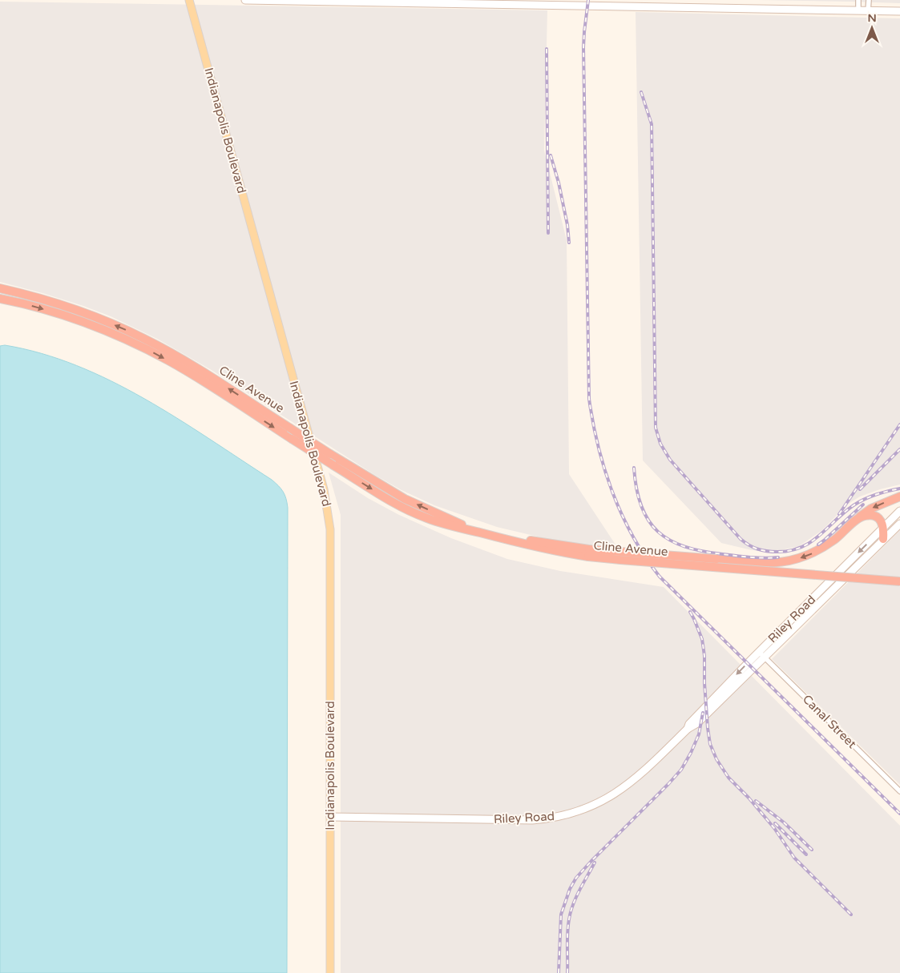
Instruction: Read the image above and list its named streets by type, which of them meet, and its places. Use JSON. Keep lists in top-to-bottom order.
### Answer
{
  "streets": {
    "highway": ["Cline Avenue"],
    "main road": ["Indianapolis Boulevard", "Riley Road"],
    "street": ["Canal Street"]
  },
  "crossings": [
    ["Indianapolis Boulevard", "Riley Road"],
    ["Riley Road", "Canal Street"]
  ],
  "north": "top"
}
